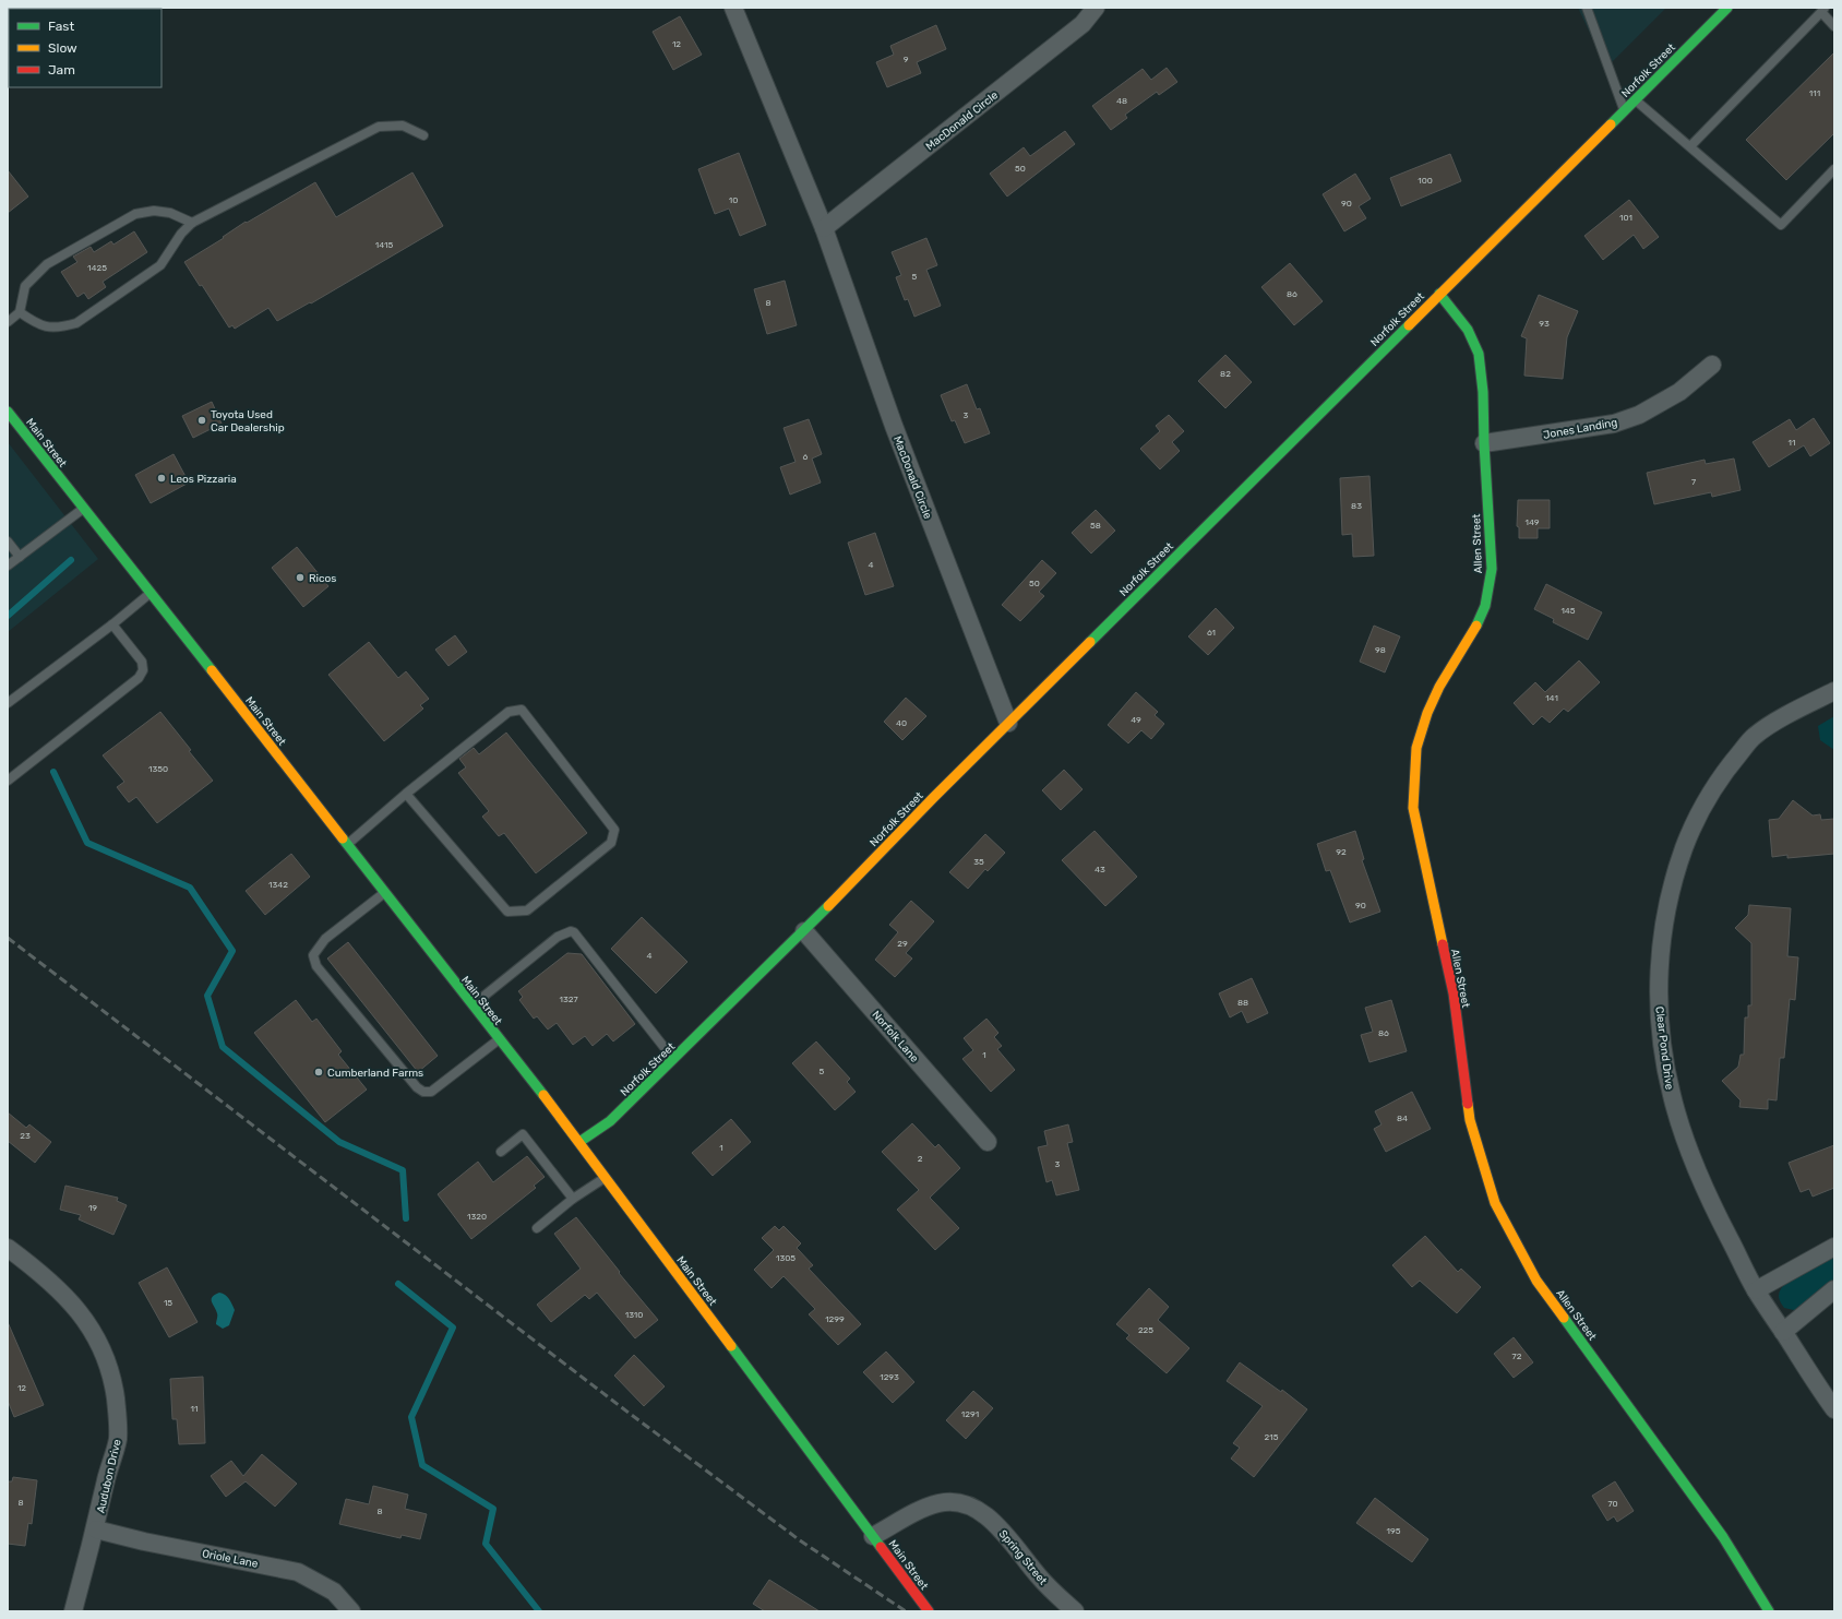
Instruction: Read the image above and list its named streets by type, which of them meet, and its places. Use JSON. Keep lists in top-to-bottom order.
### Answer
{
  "streets": {
    "main road": ["Norfolk Street", "Main Street", "Allen Street"],
    "street": [
      "MacDonald Circle",
      "Jones Landing",
      "Norfolk Lane",
      "Clear Pond Drive",
      "Audubon Drive",
      "Spring Street",
      "Oriole Lane"
    ]
  },
  "crossings": [
    ["Norfolk Street", "MacDonald Circle"],
    ["Norfolk Street", "Main Street"],
    ["Norfolk Street", "Allen Street"],
    ["Norfolk Street", "Norfolk Lane"],
    ["Jones Landing", "Allen Street"],
    ["Main Street", "Spring Street"],
    ["Audubon Drive", "Oriole Lane"]
  ],
  "places": [
    "Toyota Used Car Dealership",
    "Leos Pizzaria",
    "Ricos",
    "Cumberland Farms"
  ],
  "house_numbers": [
    "12",
    "9",
    "111",
    "48",
    "50",
    "100",
    "10",
    "90",
    "101",
    "1415",
    "1425",
    "5",
    "86",
    "8",
    "93",
    "82",
    "3",
    "11",
    "6",
    "7",
    "83",
    "149",
    "58",
    "4",
    "50",
    "145",
    "61",
    "98",
    "141",
    "49",
    "40",
    "1350",
    "92",
    "35",
    "43",
    "1342",
    "90",
    "29",
    "4",
    "1327",
    "88",
    "86",
    "1",
    "5",
    "84",
    "23",
    "1",
    "2",
    "3",
    "19",
    "1320",
    "1305",
    "15",
    "1310",
    "1299",
    "225",
    "72",
    "1293",
    "12",
    "11",
    "1291",
    "215",
    "8",
    "70",
    "8",
    "195"
  ],
  "legend": ["Fast", "Slow", "Jam"]
}
